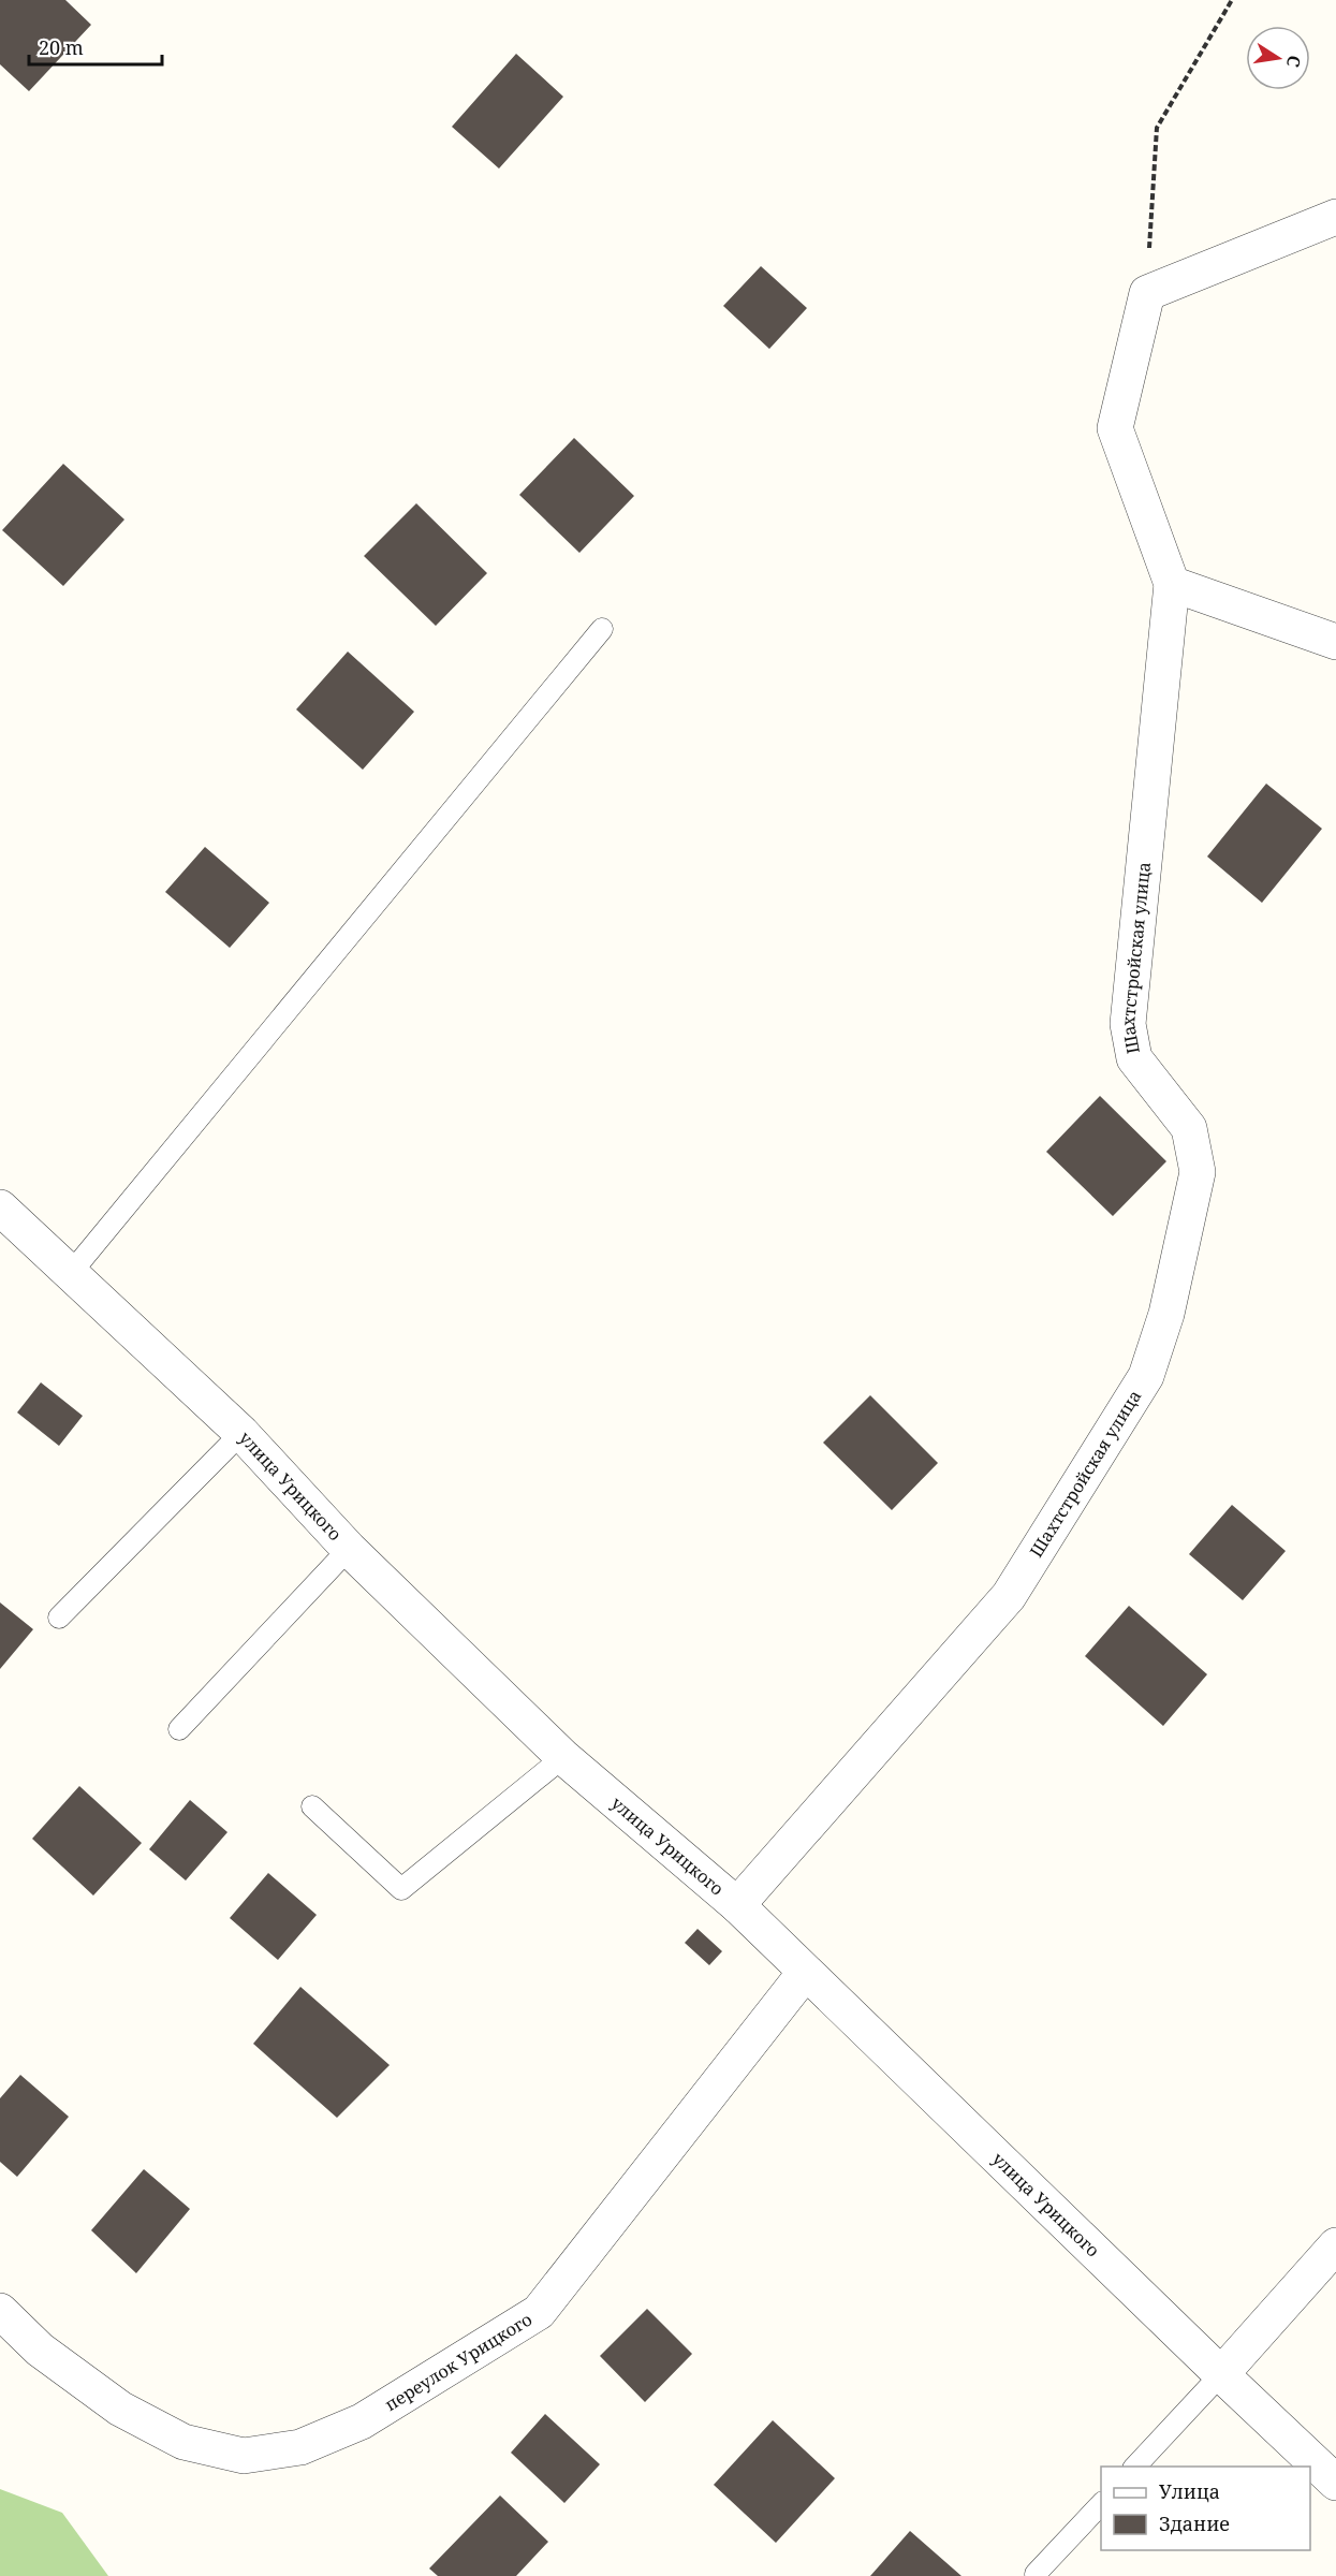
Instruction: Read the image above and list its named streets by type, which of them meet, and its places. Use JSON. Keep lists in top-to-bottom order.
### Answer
{
  "streets": {
    "street": ["Шахтстройская улица", "улица Урицкого", "переулок Урицкого"]
  },
  "crossings": [
    ["Шахтстройская улица", "улица Урицкого"],
    ["улица Урицкого", "переулок Урицкого"]
  ],
  "legend": ["Улица", "Здание"],
  "scale_bar": "20 m",
  "north": "right"
}
